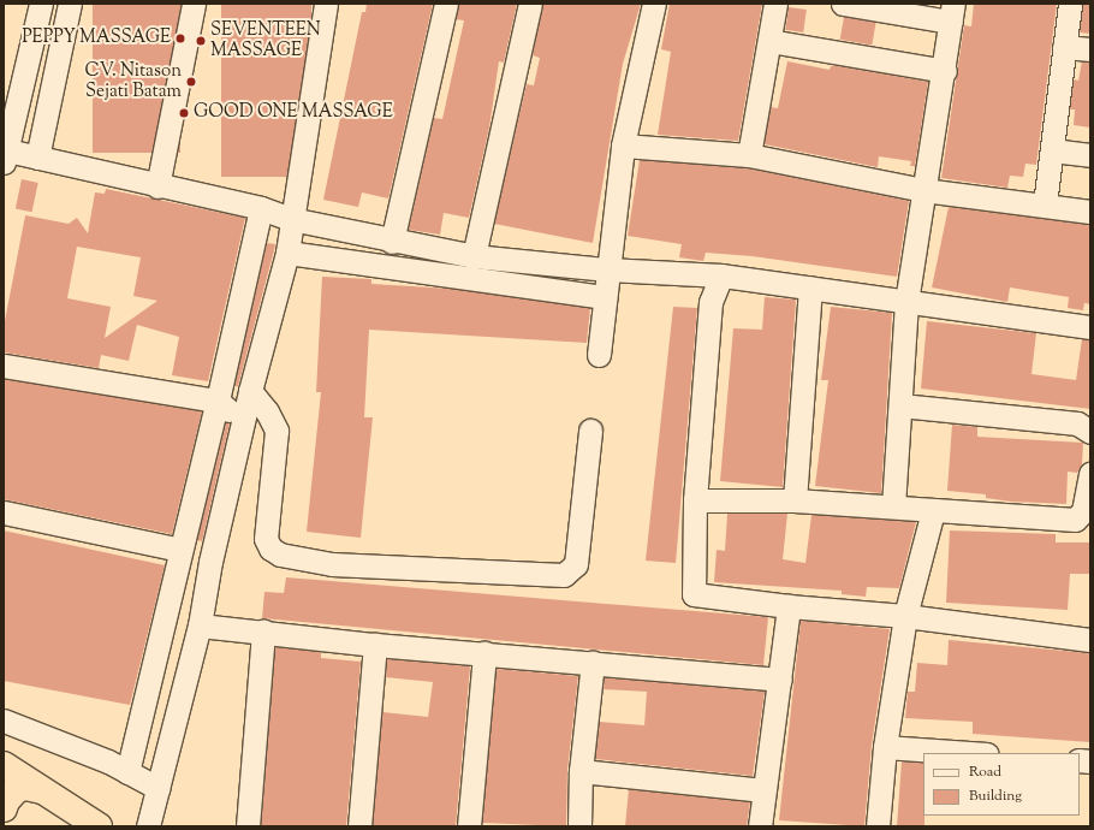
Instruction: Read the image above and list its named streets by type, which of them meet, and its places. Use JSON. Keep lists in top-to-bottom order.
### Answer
{
  "places": [
    "PEPPY MASSAGE",
    "SEVENTEEN MASSAGE",
    "CV. Nitason Sejati Batam",
    "GOOD ONE MASSAGE"
  ],
  "legend": ["Road", "Building"]
}
